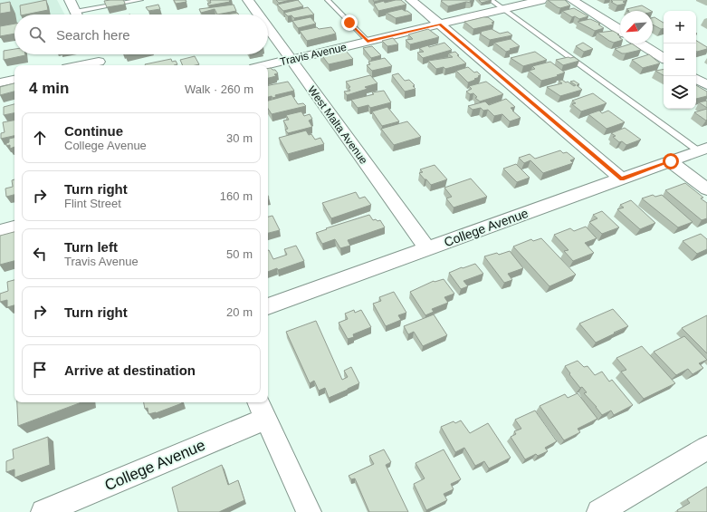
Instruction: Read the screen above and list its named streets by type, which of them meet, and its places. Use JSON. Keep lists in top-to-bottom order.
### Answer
{
  "streets": {
    "street": ["Travis Avenue", "West Malta Avenue", "College Avenue"]
  },
  "crossings": [
    ["Travis Avenue", "West Malta Avenue"],
    ["West Malta Avenue", "College Avenue"]
  ],
  "north": "bottom left",
  "page": {
    "map_buttons": ["+", "−"],
    "search": "Search here",
    "heading": ["4 min", "Walk · 260 m"],
    "list": [
      ["Continue", "College Avenue", "30 m"],
      ["Turn right", "Flint Street", "160 m"],
      ["Turn left", "Travis Avenue", "50 m"],
      ["Turn right", "20 m"],
      "Arrive at destination"
    ]
  }
}
